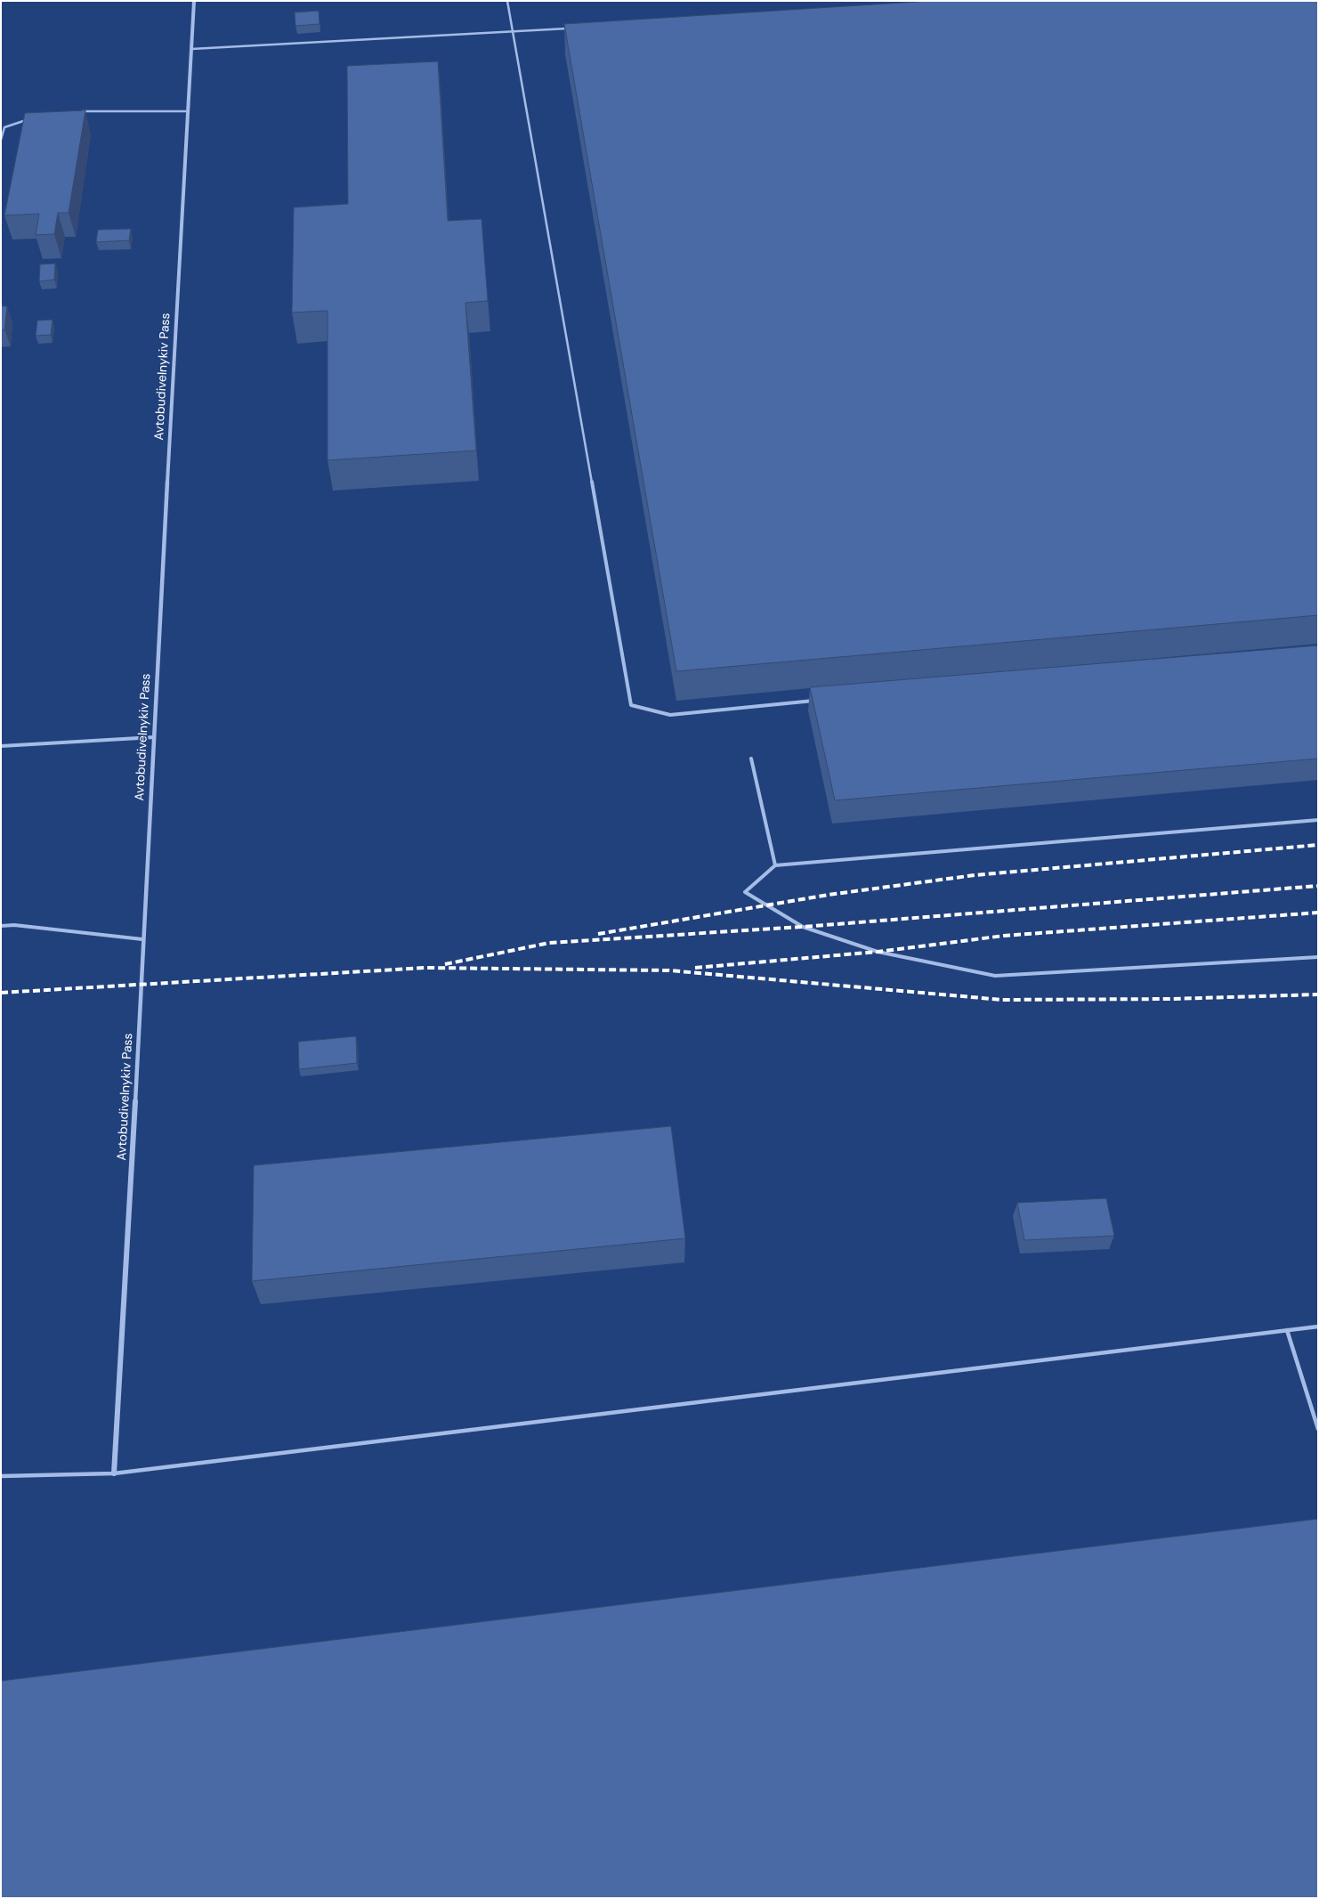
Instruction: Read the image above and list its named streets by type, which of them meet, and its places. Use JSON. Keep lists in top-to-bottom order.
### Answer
{
  "streets": {
    "street": ["Avtobudivelnykiv Pass"]
  }
}
